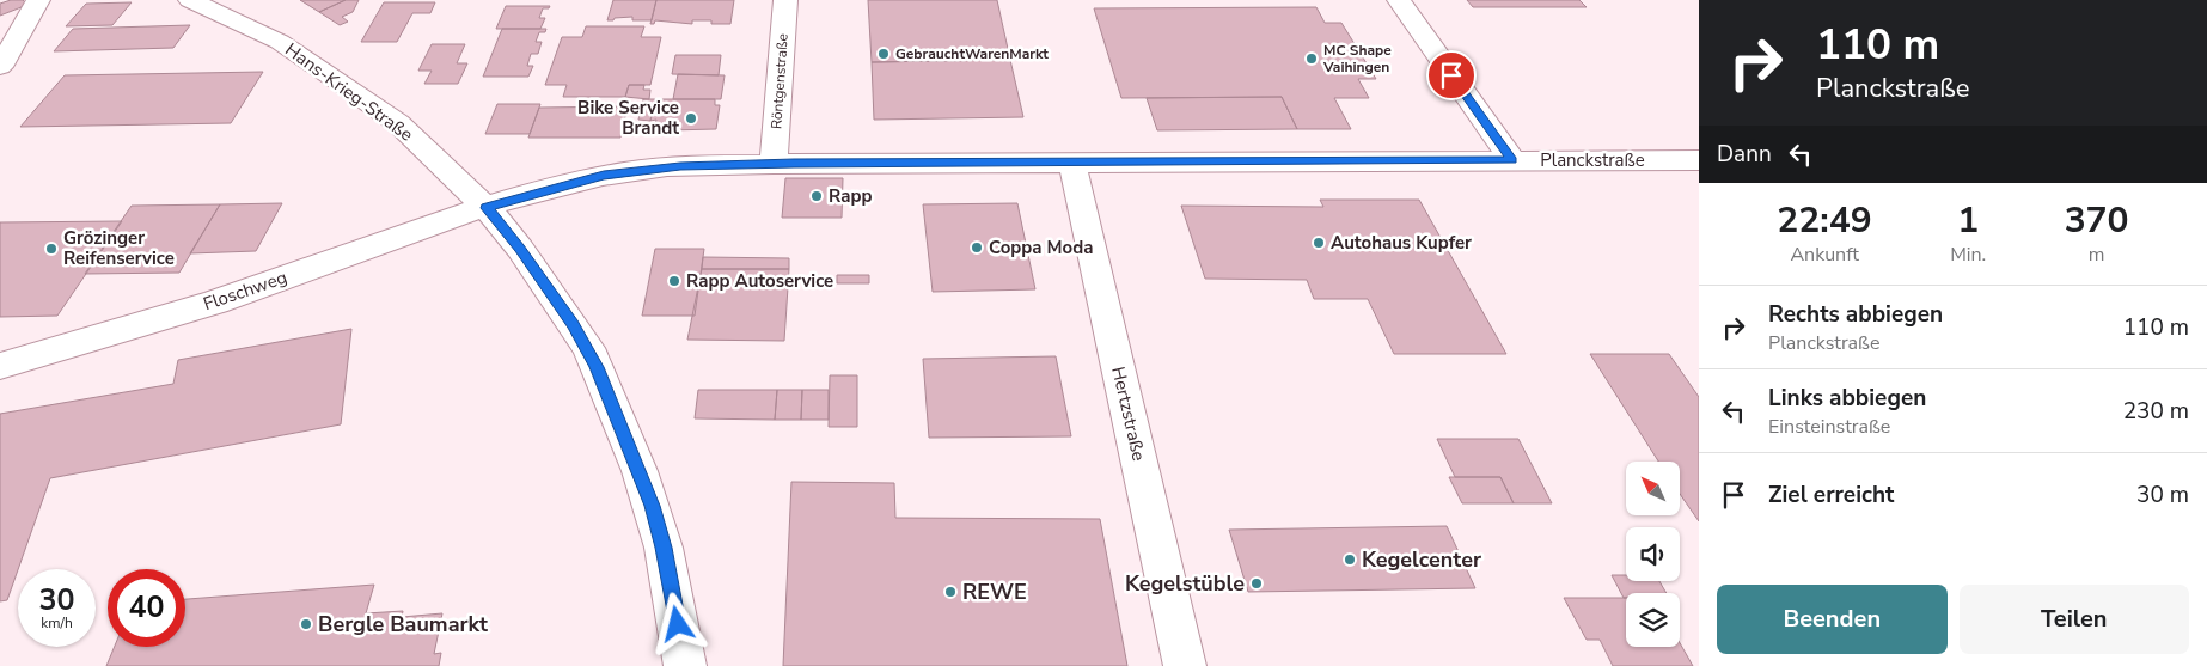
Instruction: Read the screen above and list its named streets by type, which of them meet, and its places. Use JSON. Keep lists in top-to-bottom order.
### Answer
{
  "streets": {
    "street": [
      "Röntgenstraße",
      "Hans-Krieg-Straße",
      "Planckstraße",
      "Floschweg",
      "Hertzstraße"
    ]
  },
  "crossings": [
    ["Röntgenstraße", "Planckstraße"],
    ["Hans-Krieg-Straße", "Planckstraße"],
    ["Hans-Krieg-Straße", "Floschweg"],
    ["Planckstraße", "Floschweg"],
    ["Planckstraße", "Hertzstraße"]
  ],
  "places": [
    "GebrauchtWarenMarkt",
    "MC Shape Vaihingen",
    "Bike Service Brandt",
    "Rapp",
    "Autohaus Kupfer",
    "Coppa Moda",
    "Grözinger Reifenservice",
    "Rapp Autoservice",
    "Kegelcenter",
    "Kegelstüble",
    "REWE",
    "Bergle Baumarkt"
  ],
  "north": "top left",
  "page": {
    "turn": ["110 m", "Planckstraße"],
    "then": "Dann",
    "eta": [
      "22:49",
      "Ankunft",
      "1",
      "Min.",
      "370",
      "m"
    ],
    "list": [
      {
        "name": "Rechts abbiegen",
        "note": "Planckstraße",
        "value": "110 m"
      },
      {
        "name": "Links abbiegen",
        "note": "Einsteinstraße",
        "value": "230 m"
      },
      {
        "name": "Ziel erreicht",
        "value": "30 m"
      }
    ],
    "speed": "30 km/h",
    "limit": "40",
    "buttons": ["Beenden", "Teilen"]
  }
}
